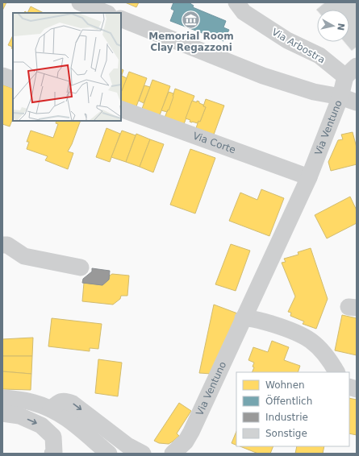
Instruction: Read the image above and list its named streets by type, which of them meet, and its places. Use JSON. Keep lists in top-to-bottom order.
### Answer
{
  "streets": {
    "street": ["Via Arbostra", "Via Ventuno", "Via Corte"]
  },
  "crossings": [
    ["Via Arbostra", "Via Ventuno"],
    ["Via Ventuno", "Via Corte"]
  ],
  "places": {
    "museum": ["Memorial Room Clay Regazzoni"]
  },
  "legend": [
    "Wohnen",
    "Öffentlich",
    "Industrie",
    "Sonstige"
  ],
  "north": "right"
}
